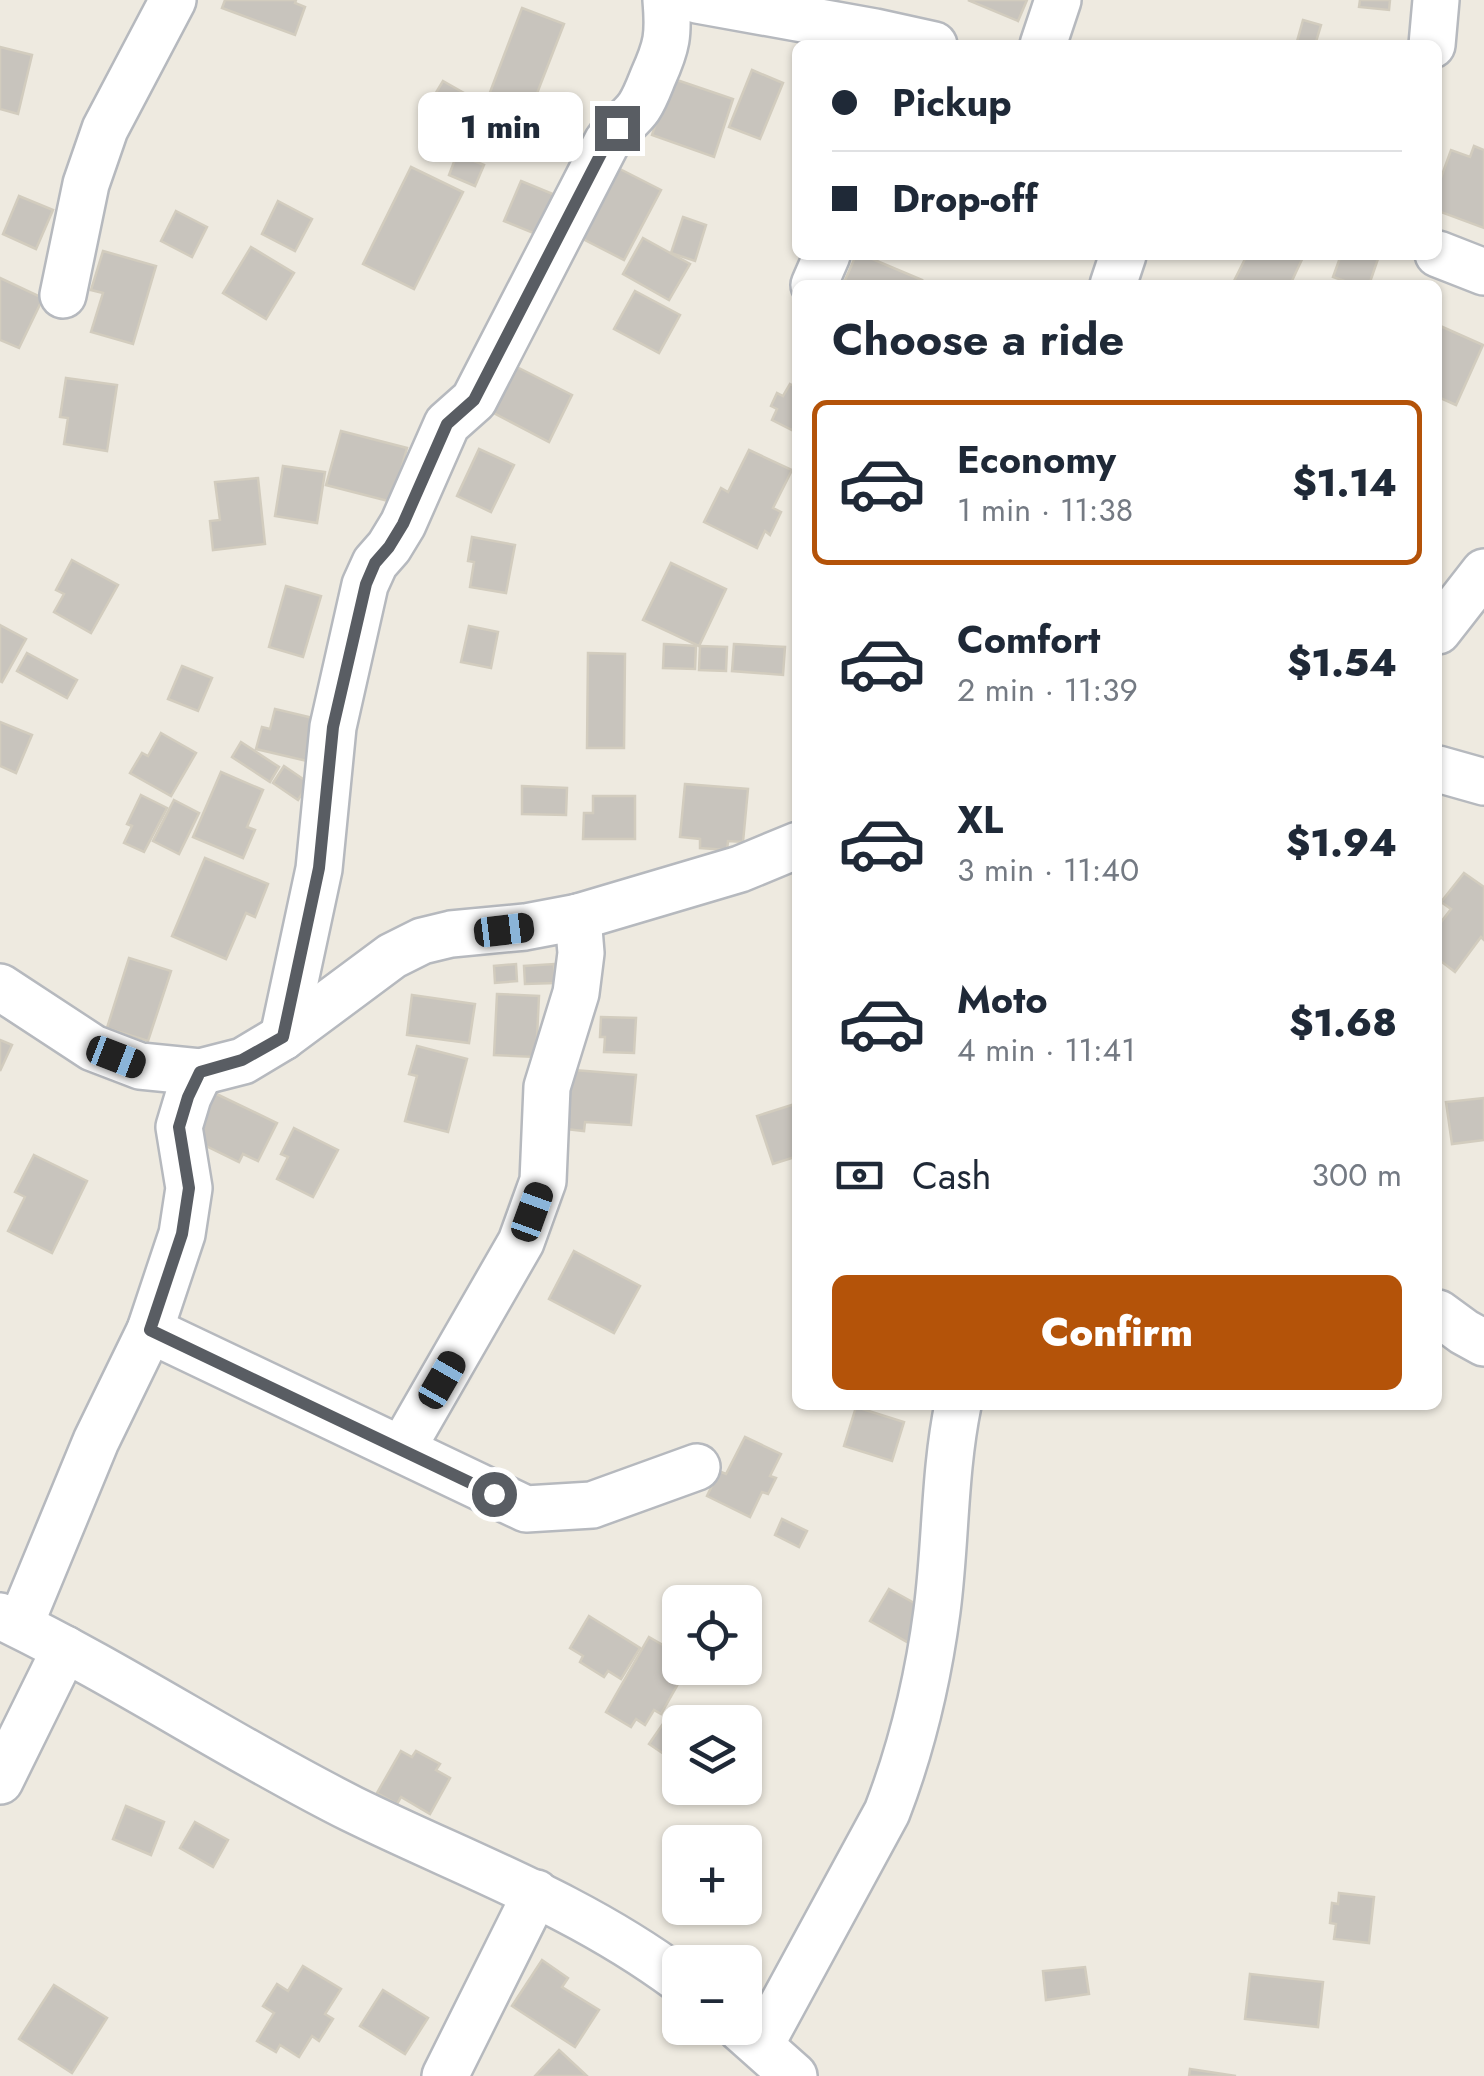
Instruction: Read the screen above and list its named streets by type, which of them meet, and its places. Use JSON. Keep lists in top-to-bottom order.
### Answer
{
  "page": {
    "banner": ["Pickup", "Drop-off"],
    "bubble": "1 min",
    "heading": "Choose a ride",
    "list": [
      {
        "name": "Economy",
        "note": "1 min · 11:38",
        "value": "$1.14"
      },
      {
        "name": "Comfort",
        "note": "2 min · 11:39",
        "value": "$1.54"
      },
      {
        "name": "XL",
        "note": "3 min · 11:40",
        "value": "$1.94"
      },
      {
        "name": "Moto",
        "note": "4 min · 11:41",
        "value": "$1.68"
      }
    ],
    "pay": ["Cash", "300 m"],
    "buttons": "Confirm",
    "map_buttons": ["+", "−"]
  }
}
